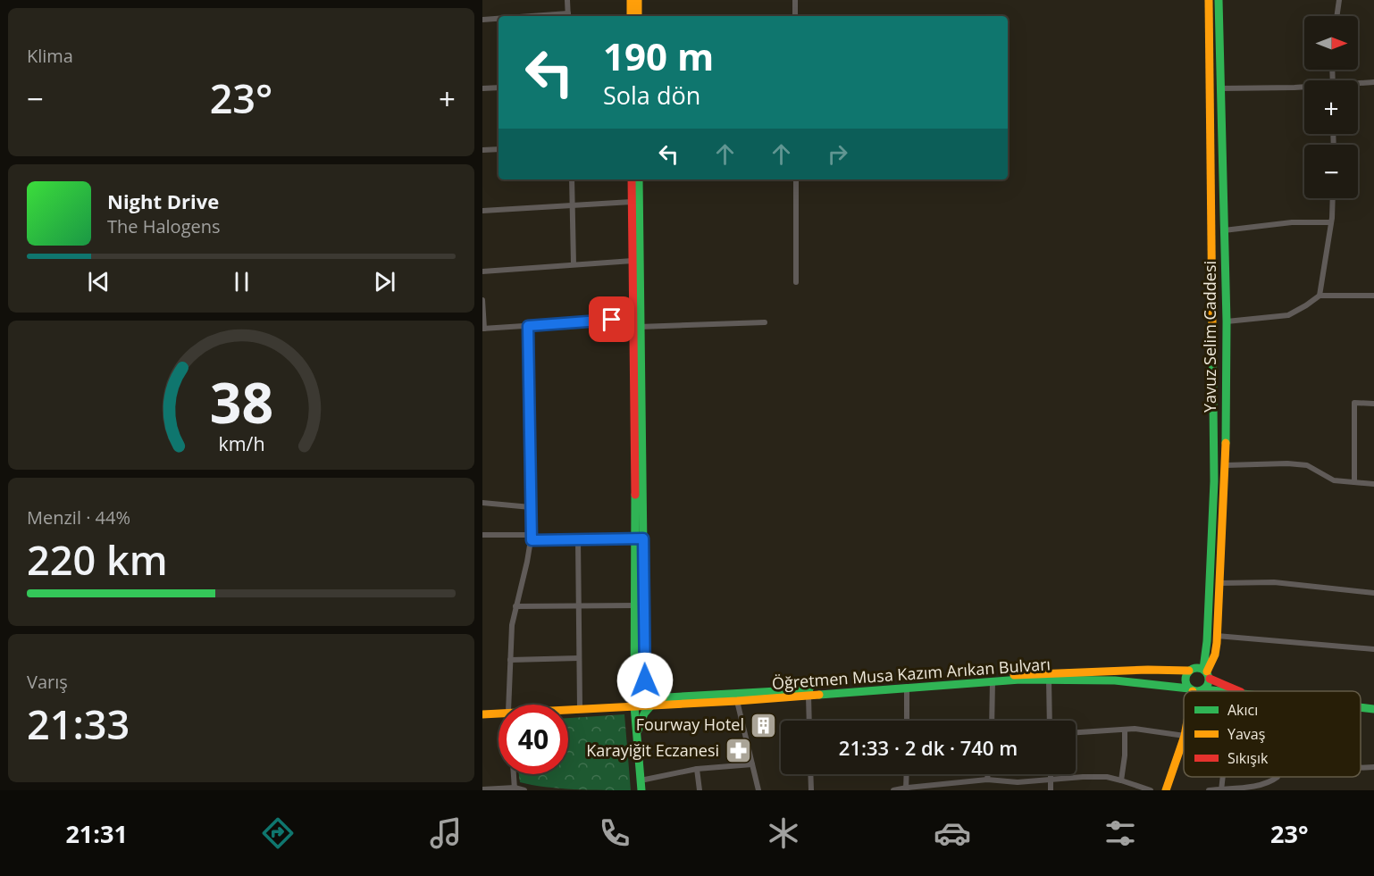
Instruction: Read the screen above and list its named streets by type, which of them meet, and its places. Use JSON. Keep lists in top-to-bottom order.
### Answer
{
  "streets": {
    "street": ["Yavuz Selim Caddesi", "Öğretmen Musa Kazım Arıkan Bulvarı"]
  },
  "places": {
    "building": ["Fourway Hotel"],
    "pharmacy": ["Karayiğit Eczanesi"]
  },
  "legend": ["Akıcı", "Yavaş", "Sıkışık"],
  "north": "right",
  "page": {
    "tile": [
      "Klima",
      ["Menzil · 44%", "220 km"],
      ["Varış", "21:33"]
    ],
    "map_buttons": ["+", "−"],
    "turn": ["190 m", "Sola dön"],
    "heat": ["−", "23°", "+"],
    "song": ["Night Drive", "The Halogens"],
    "limit": "40",
    "trip": "21:33 · 2 dk · 740 m",
    "tabs": ["21:31", "23°"],
    "gauge": ["38", "km/h"]
  }
}
